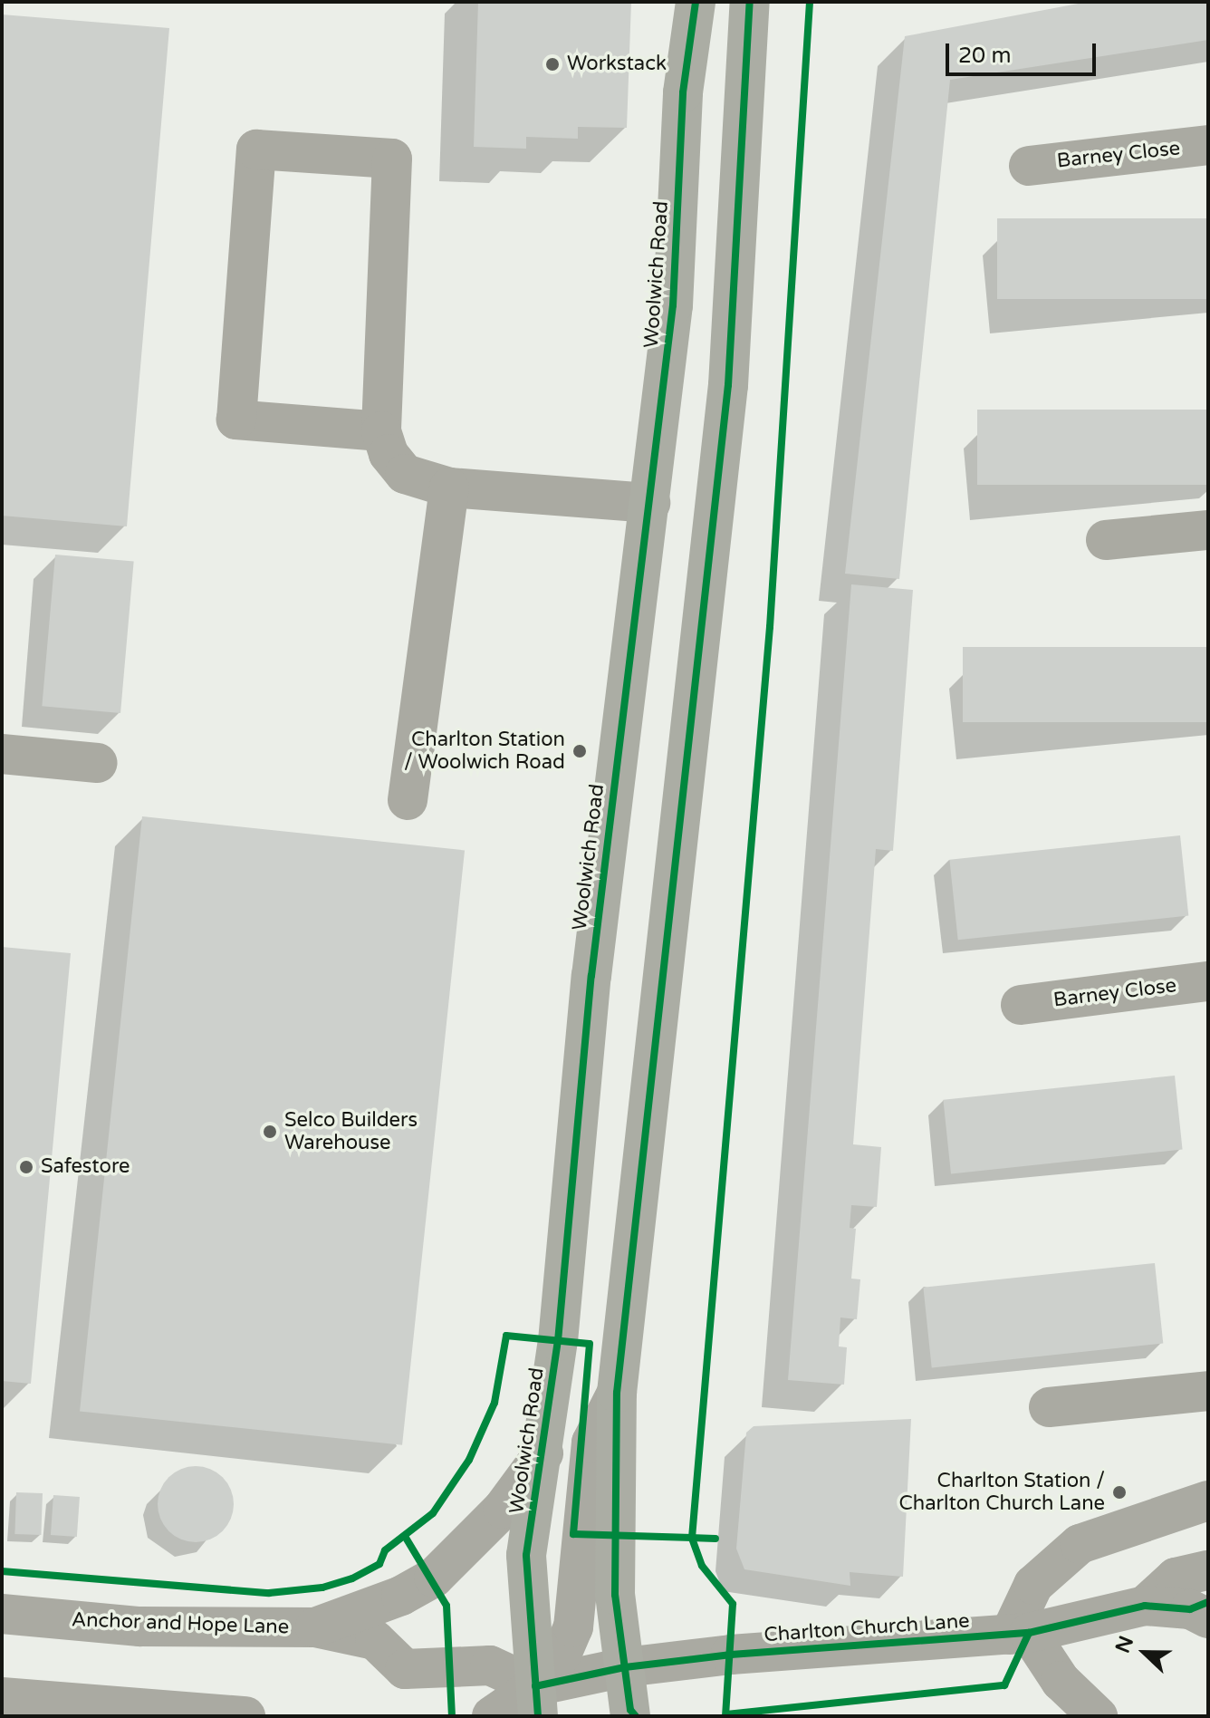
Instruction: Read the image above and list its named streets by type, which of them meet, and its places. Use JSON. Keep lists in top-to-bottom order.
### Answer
{
  "streets": {
    "main road": ["Woolwich Road"],
    "street": ["Barney Close", "Anchor and Hope Lane", "Charlton Church Lane"]
  },
  "crossings": [
    ["Woolwich Road", "Anchor and Hope Lane"],
    ["Woolwich Road", "Charlton Church Lane"],
    ["Anchor and Hope Lane", "Charlton Church Lane"]
  ],
  "places": [
    "Workstack",
    "Charlton Station / Woolwich Road",
    "Selco Builders Warehouse",
    "Safestore",
    "Charlton Station / Charlton Church Lane"
  ],
  "scale_bar": "20 m",
  "north": "left"
}
